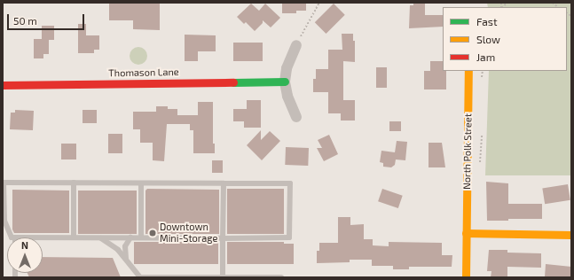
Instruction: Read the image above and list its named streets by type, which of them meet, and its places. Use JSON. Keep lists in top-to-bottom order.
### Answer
{
  "streets": {
    "street": ["Thomason Lane", "North Polk Street"]
  },
  "places": ["Downtown Mini-Storage"],
  "legend": ["Fast", "Slow", "Jam"],
  "scale_bar": "50 m",
  "north": "top"
}
